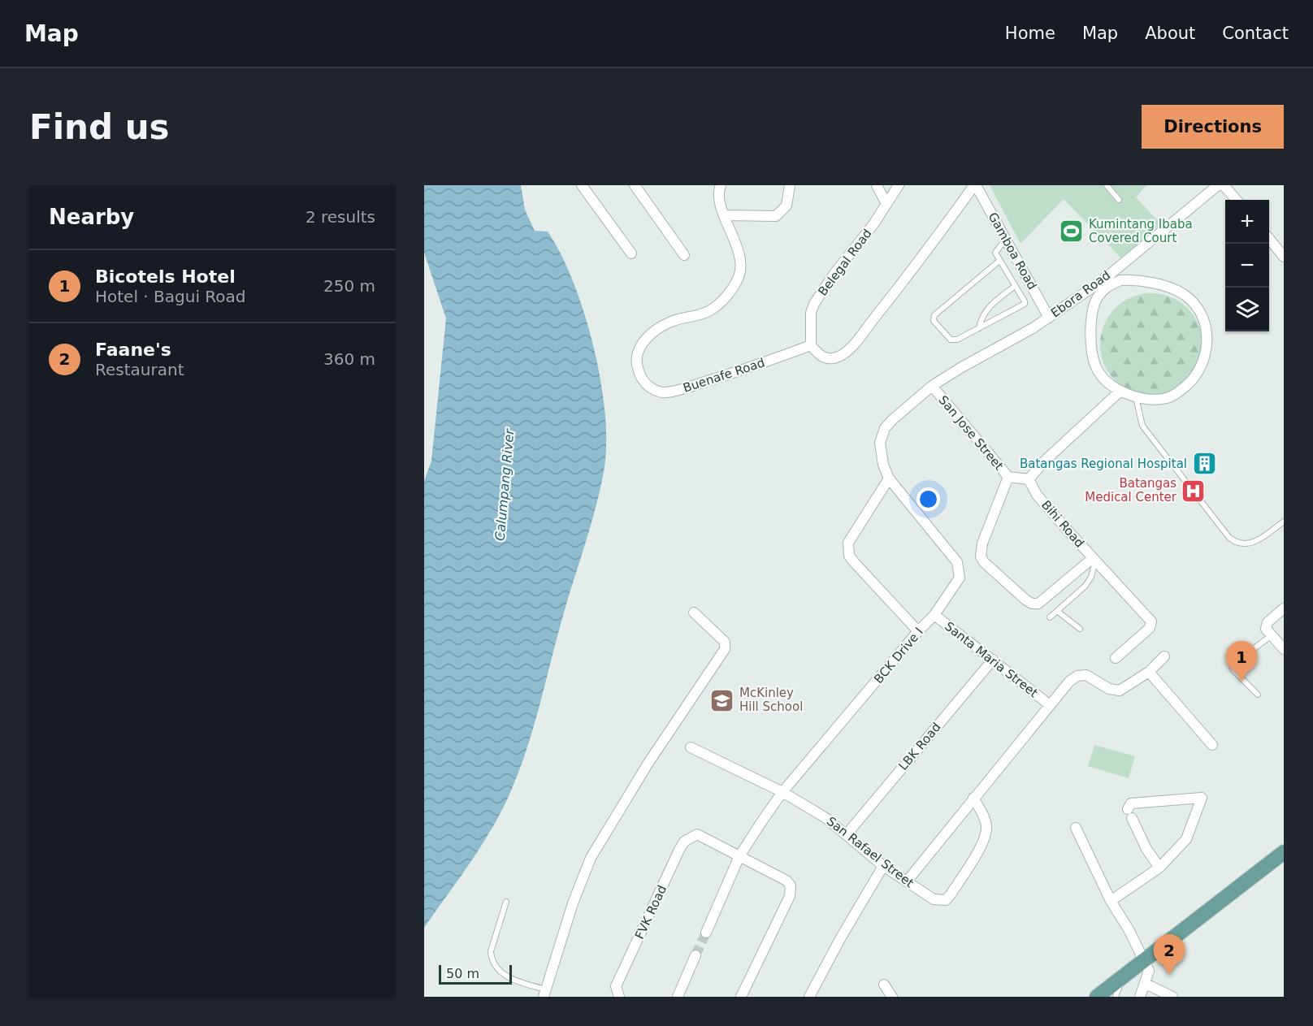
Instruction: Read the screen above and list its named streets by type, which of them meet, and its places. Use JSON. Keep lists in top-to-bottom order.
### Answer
{
  "streets": {
    "street": [
      "Gamboa Road",
      "Belegal Road",
      "Ebora Road",
      "Buenafe Road",
      "San Jose Street",
      "Bihi Road",
      "BCK Drive I",
      "Santa Maria Street",
      "LBK Road",
      "San Rafael Street",
      "FVK Road"
    ]
  },
  "crossings": [
    ["Gamboa Road", "Ebora Road"],
    ["Belegal Road", "Buenafe Road"],
    ["Ebora Road", "San Jose Street"],
    ["Ebora Road", "BCK Drive I"],
    ["San Jose Street", "Bihi Road"],
    ["San Jose Street", "BCK Drive I"],
    ["BCK Drive I", "Santa Maria Street"],
    ["BCK Drive I", "San Rafael Street"],
    ["BCK Drive I", "FVK Road"],
    ["Santa Maria Street", "LBK Road"],
    ["LBK Road", "San Rafael Street"]
  ],
  "water": ["Calumpang River"],
  "places": {
    "sports": ["Kumintang Ibaba Covered Court"],
    "building": ["Batangas Regional Hospital"],
    "hospital": ["Batangas Medical Center"],
    "school or university": ["McKinley Hill School"]
  },
  "scale_bar": "50 m",
  "page": {
    "header": "Map",
    "nav": [
      "Home",
      "Map",
      "About",
      "Contact"
    ],
    "buttons": "Directions",
    "title": "Find us",
    "heading": ["Nearby", "2 results"],
    "map_buttons": ["+", "−"],
    "list": [
      {
        "mark": "1",
        "name": "Bicotels Hotel",
        "note": "Hotel · Bagui Road",
        "value": "250 m"
      },
      {
        "mark": "2",
        "name": "Faane's",
        "note": "Restaurant",
        "value": "360 m"
      }
    ],
    "pins": ["1", "2"],
    "scale": "50 m"
  }
}
